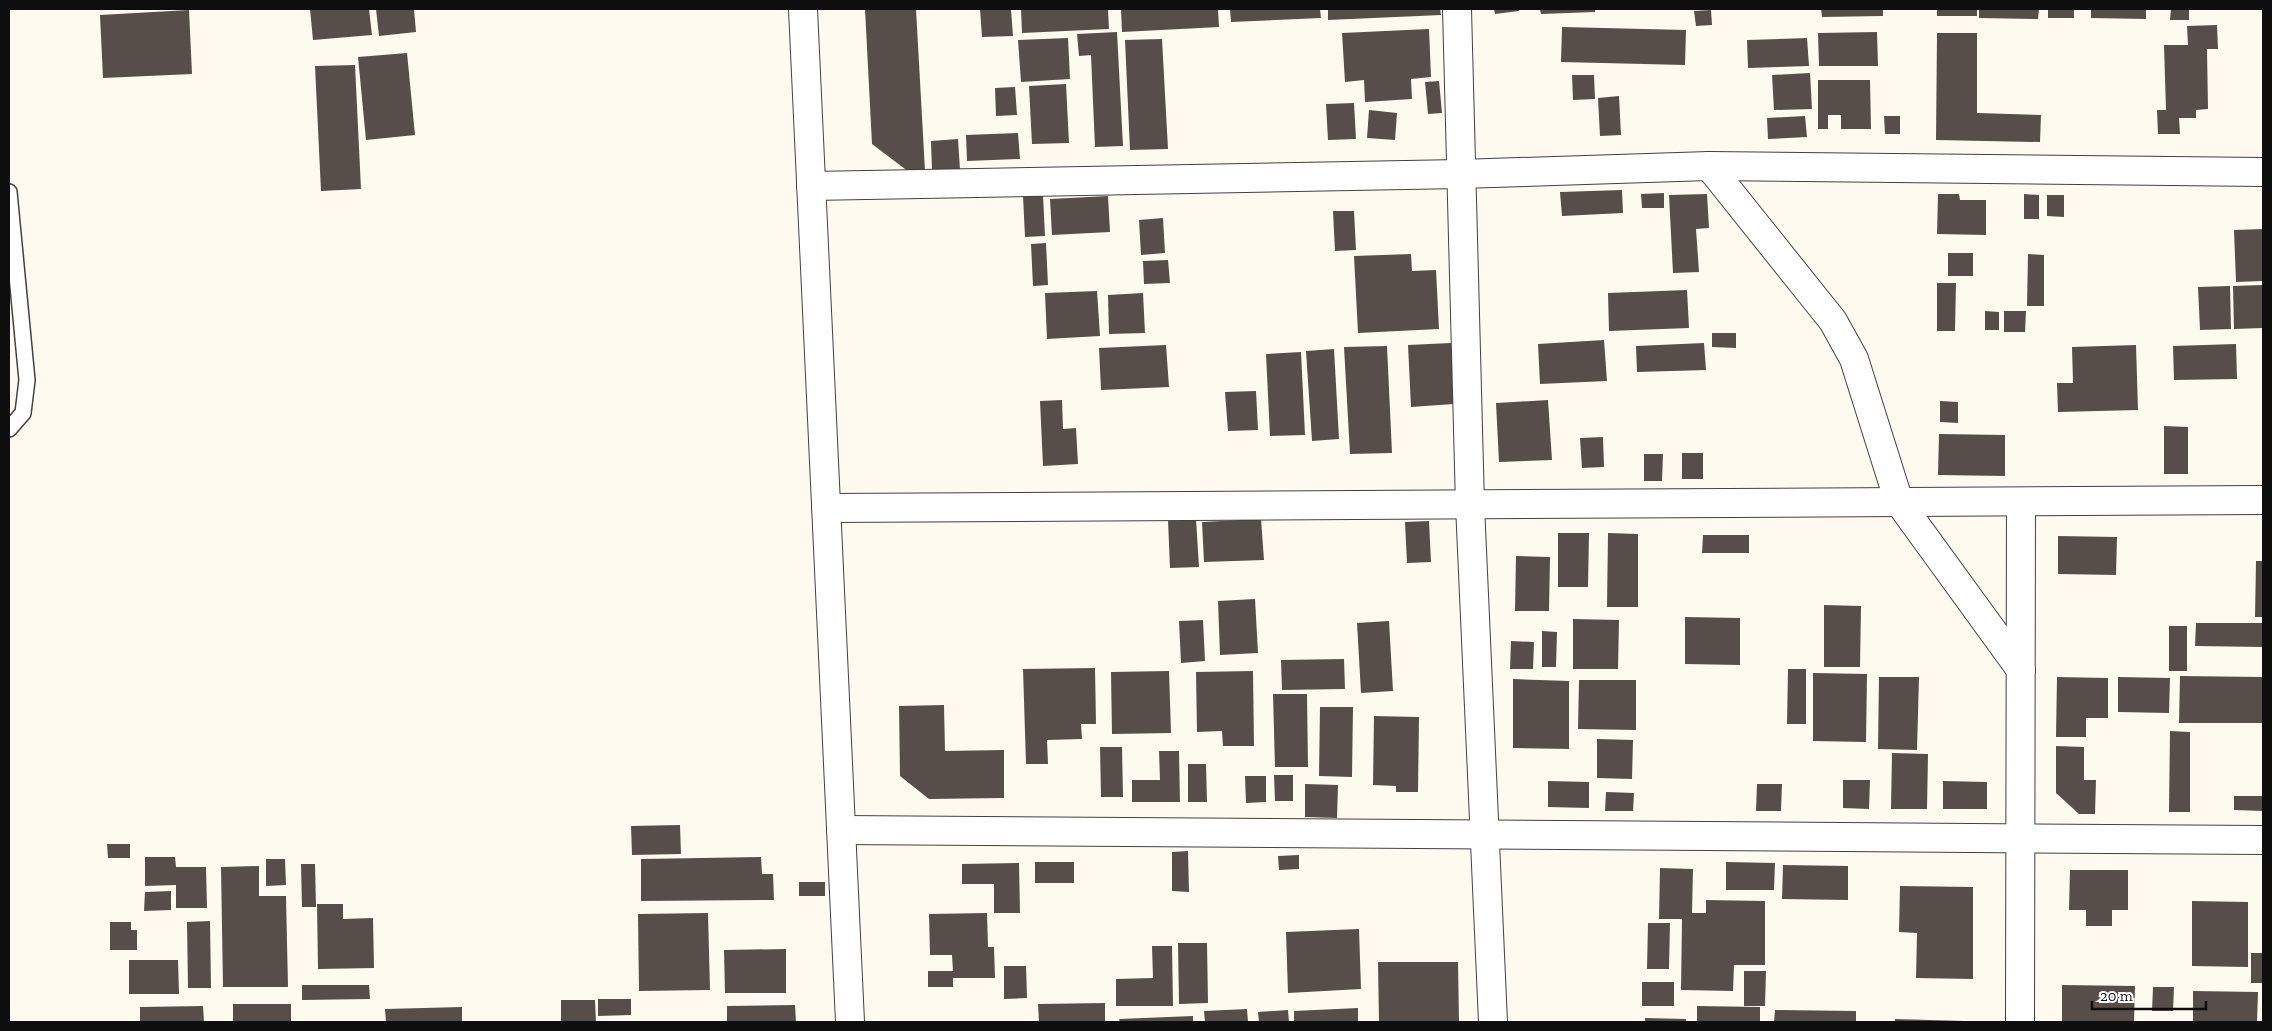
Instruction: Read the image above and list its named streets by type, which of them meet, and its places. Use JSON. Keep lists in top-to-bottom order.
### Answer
{
  "scale_bar": "20 m"
}
